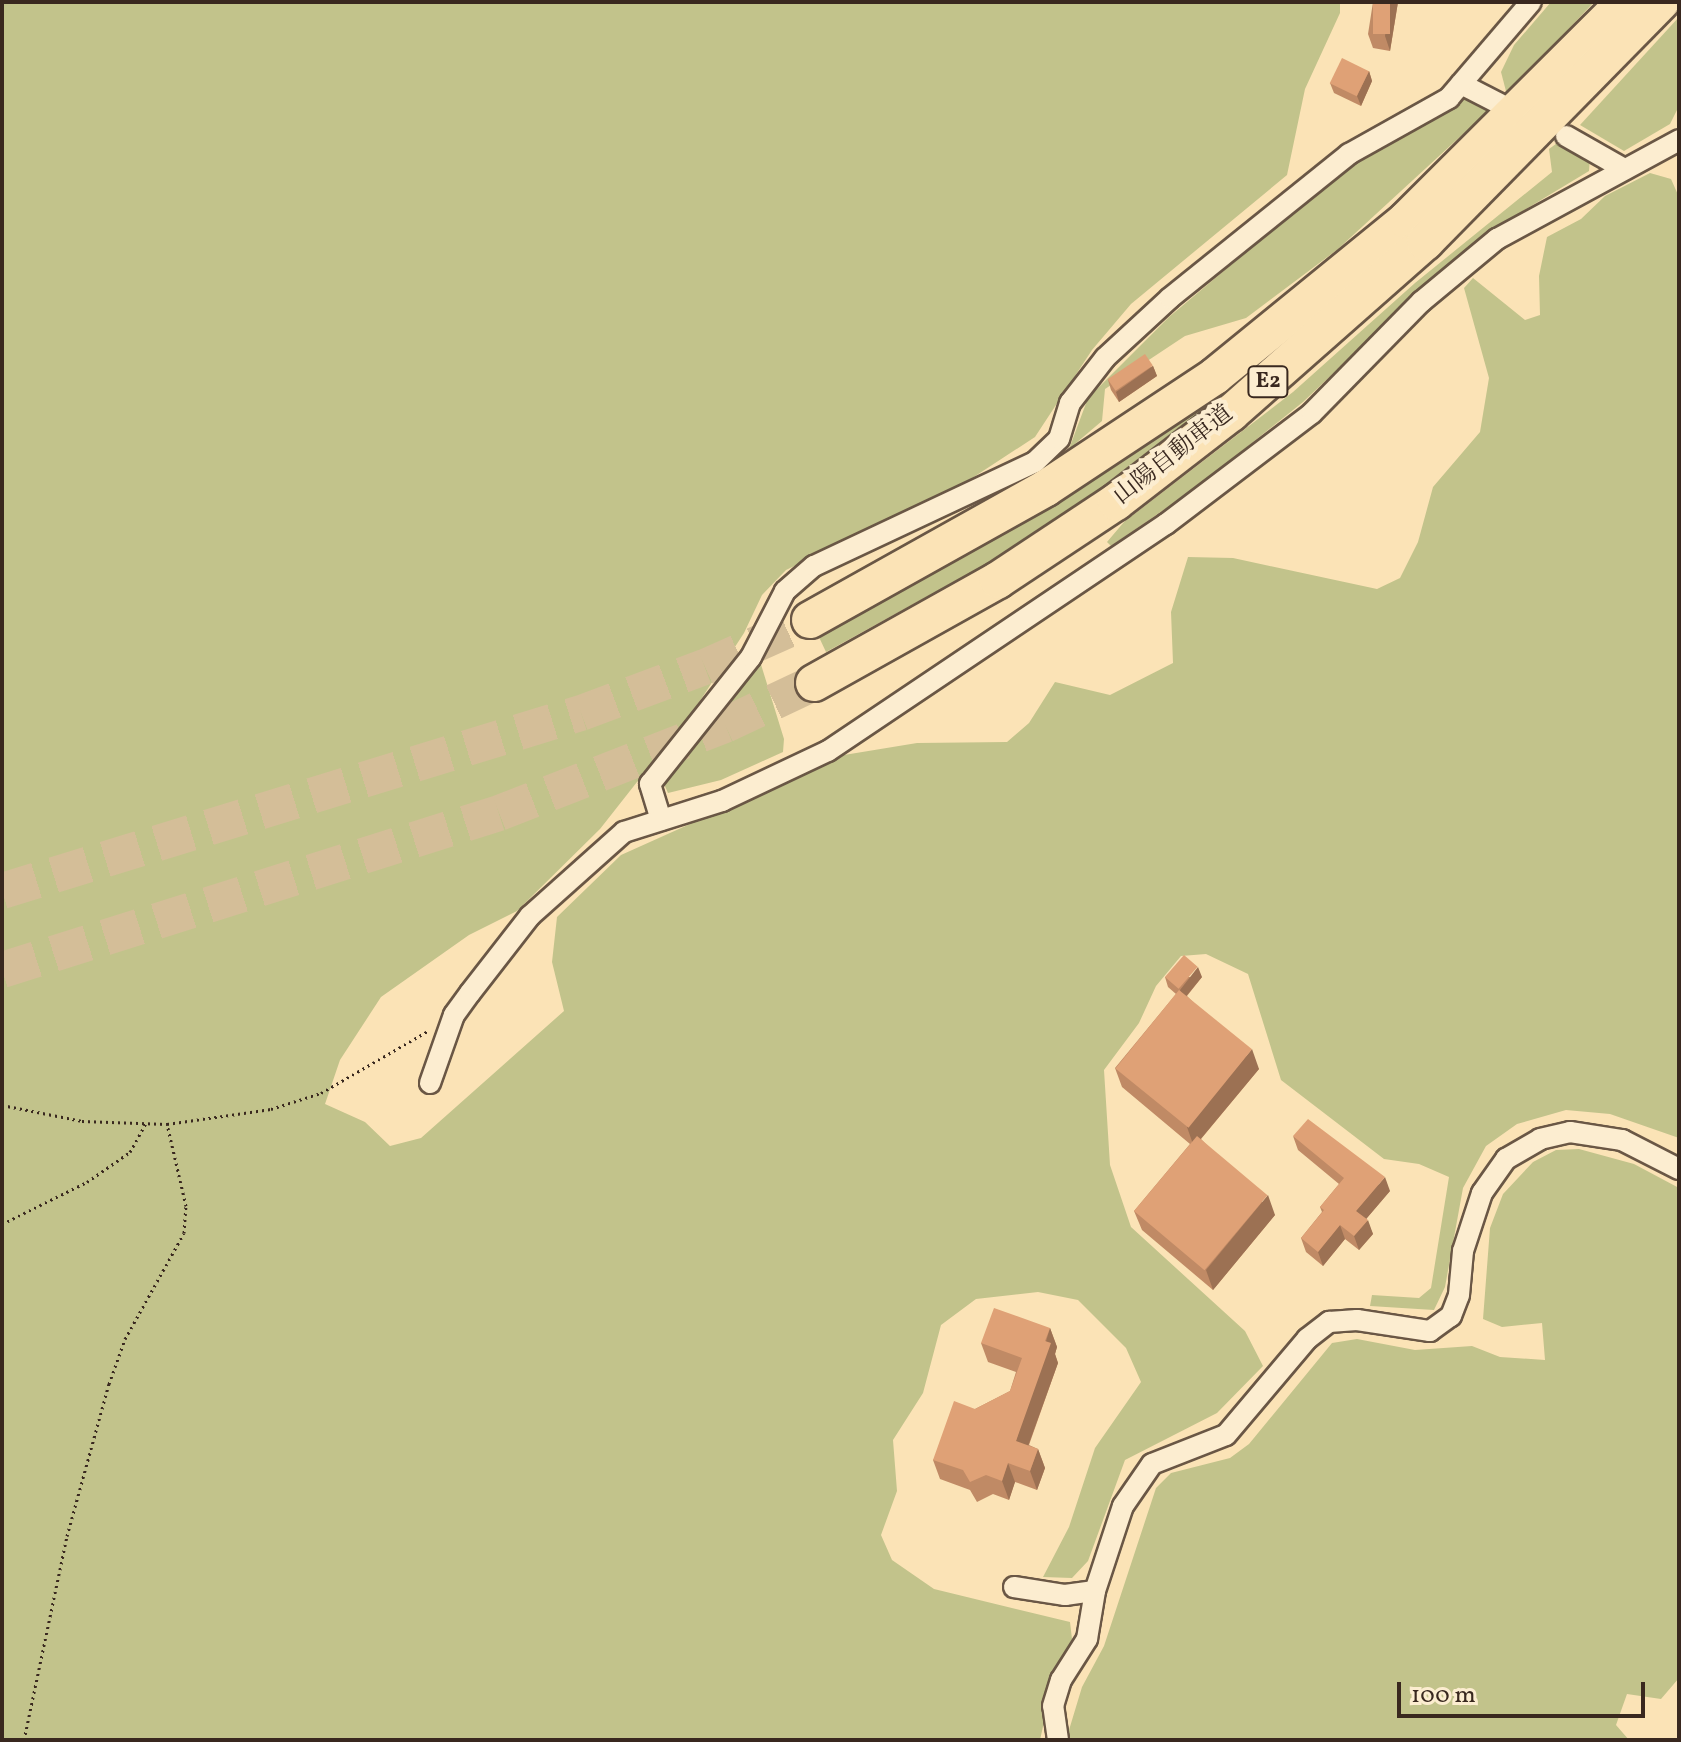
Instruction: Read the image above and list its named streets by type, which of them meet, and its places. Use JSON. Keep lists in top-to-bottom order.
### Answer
{
  "streets": {
    "highway": ["E2", "山陽自動車道"]
  },
  "scale_bar": "100 m"
}
